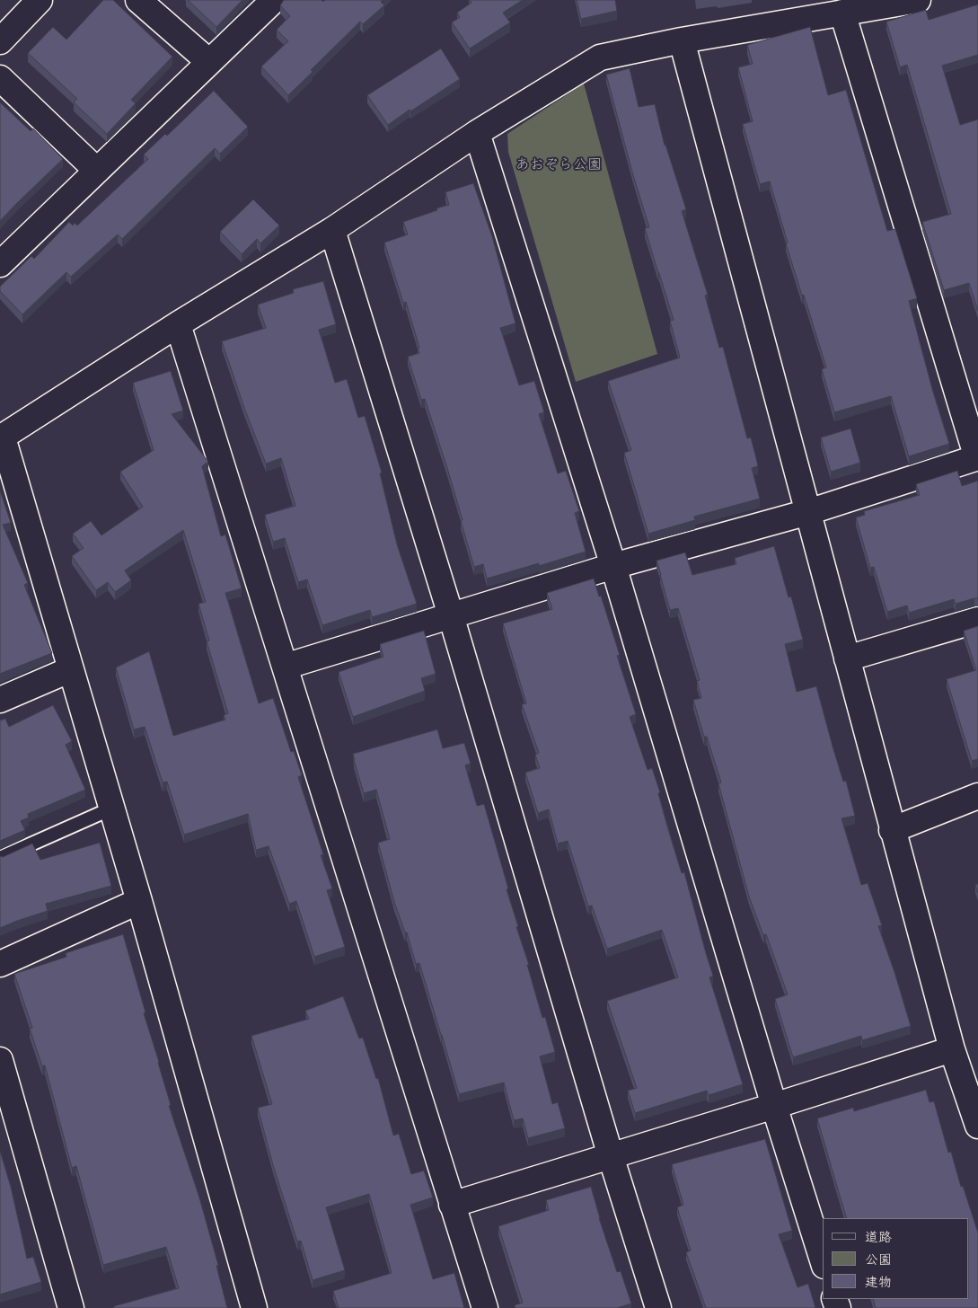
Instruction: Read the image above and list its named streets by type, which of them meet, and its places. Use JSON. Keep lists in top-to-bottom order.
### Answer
{
  "parks": ["あおぞら公園"],
  "legend": ["道路", "公園", "建物"]
}
